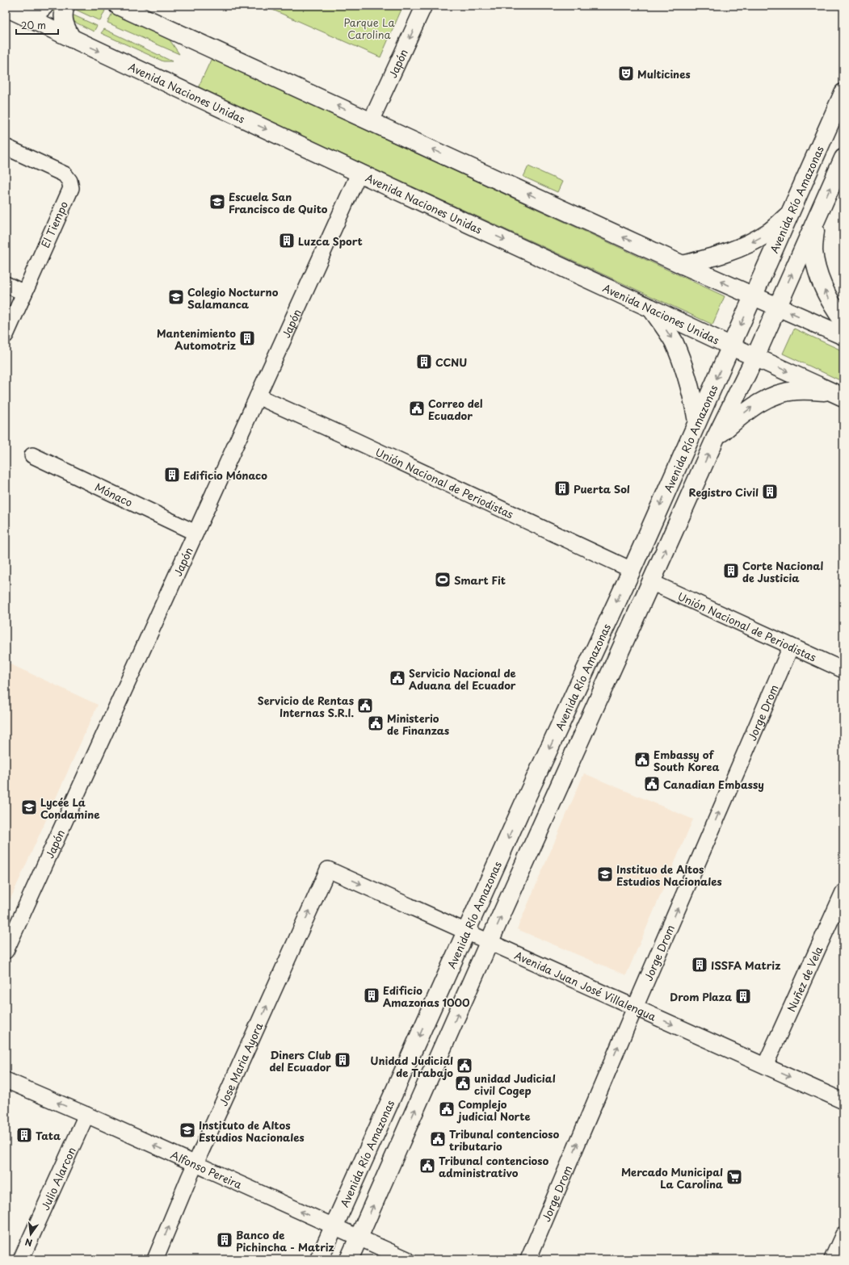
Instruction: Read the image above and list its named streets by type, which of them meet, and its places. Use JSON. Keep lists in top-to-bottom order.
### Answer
{
  "streets": {
    "main road": ["Avenida Naciones Unidas", "Avenida Río Amazonas"],
    "street": [
      "Japón",
      "El Tiempo",
      "Unión Nacional de Periodistas",
      "Mónaco",
      "Jorge Drom",
      "Nuñez de Vela",
      "Avenida Juan José Villalengua",
      "Jose Maria Ayora",
      "Alfonso Pereira",
      "Julio Alarcon"
    ]
  },
  "crossings": [
    ["Japón", "Avenida Naciones Unidas"],
    ["Japón", "Unión Nacional de Periodistas"],
    ["Japón", "Mónaco"],
    ["Avenida Naciones Unidas", "Avenida Río Amazonas"],
    ["Avenida Río Amazonas", "Unión Nacional de Periodistas"],
    ["Avenida Río Amazonas", "Avenida Juan José Villalengua"],
    ["Avenida Río Amazonas", "Alfonso Pereira"],
    ["Unión Nacional de Periodistas", "Jorge Drom"],
    ["Jorge Drom", "Avenida Juan José Villalengua"],
    ["Nuñez de Vela", "Avenida Juan José Villalengua"],
    ["Avenida Juan José Villalengua", "Jose Maria Ayora"],
    ["Jose Maria Ayora", "Alfonso Pereira"],
    ["Alfonso Pereira", "Julio Alarcon"]
  ],
  "one_way": [
    "Jorge Drom",
    "Avenida Juan José Villalengua",
    "Jose Maria Ayora",
    "Alfonso Pereira"
  ],
  "parks": ["Parque La Carolina"],
  "places": {
    "theatre": ["Multicines"],
    "school or university": [
      "Escuela San Francisco de Quito",
      "Colegio Nocturno Salamanca",
      "Lycée La Condamine",
      "Instituo de Altos Estudios Nacionales",
      "Instituto de Altos Estudios Nacionales"
    ],
    "building": [
      "Luzca Sport",
      "Mantenimiento Automotriz",
      "CCNU",
      "Edificio Mónaco",
      "Puerta Sol",
      "Registro Civil",
      "Corte Nacional de Justicia",
      "ISSFA Matriz",
      "Edificio Amazonas 1000",
      "Drom Plaza",
      "Diners Club del Ecuador",
      "Tata",
      "Banco de Pichincha - Matriz"
    ],
    "public building": [
      "Correo del Ecuador",
      "Servicio Nacional de Aduana del Ecuador",
      "Servicio de Rentas Internas S.R.I.",
      "Ministerio de Finanzas",
      "Embassy of South Korea",
      "Canadian Embassy",
      "Unidad Judicial de Trabajo",
      "unidad Judicial civil Cogep",
      "Complejo judicial Norte",
      "Tribunal contencioso tributario",
      "Tribunal contencioso administrativo"
    ],
    "sports": ["Smart Fit"],
    "supermarket": ["Mercado Municipal La Carolina"]
  },
  "scale_bar": "20 m",
  "north": "bottom"
}
